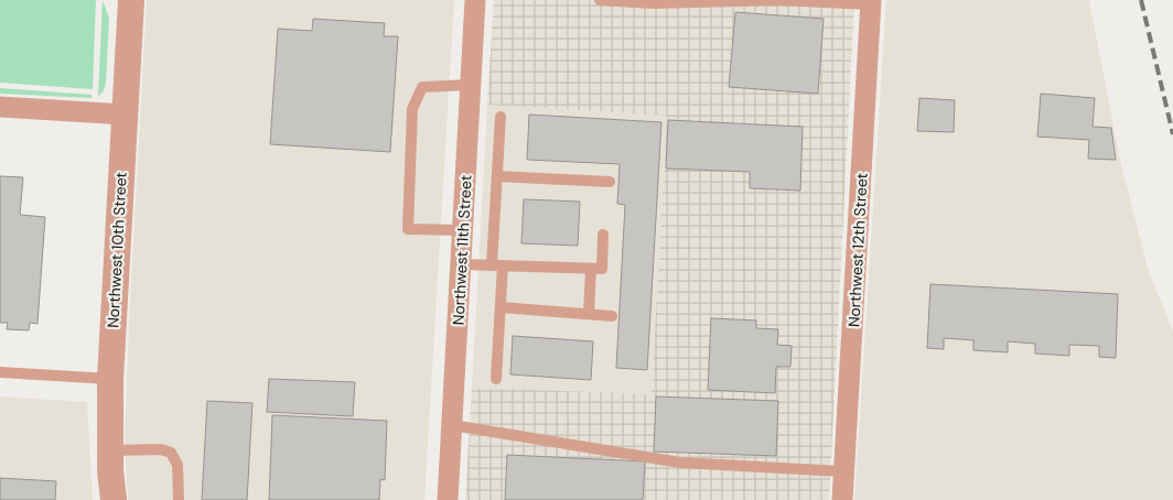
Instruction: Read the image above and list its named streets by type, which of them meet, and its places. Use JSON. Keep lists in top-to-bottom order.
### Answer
{
  "streets": {
    "street": ["Northwest 10th Street", "Northwest 11th Street", "Northwest 12th Street"]
  }
}
